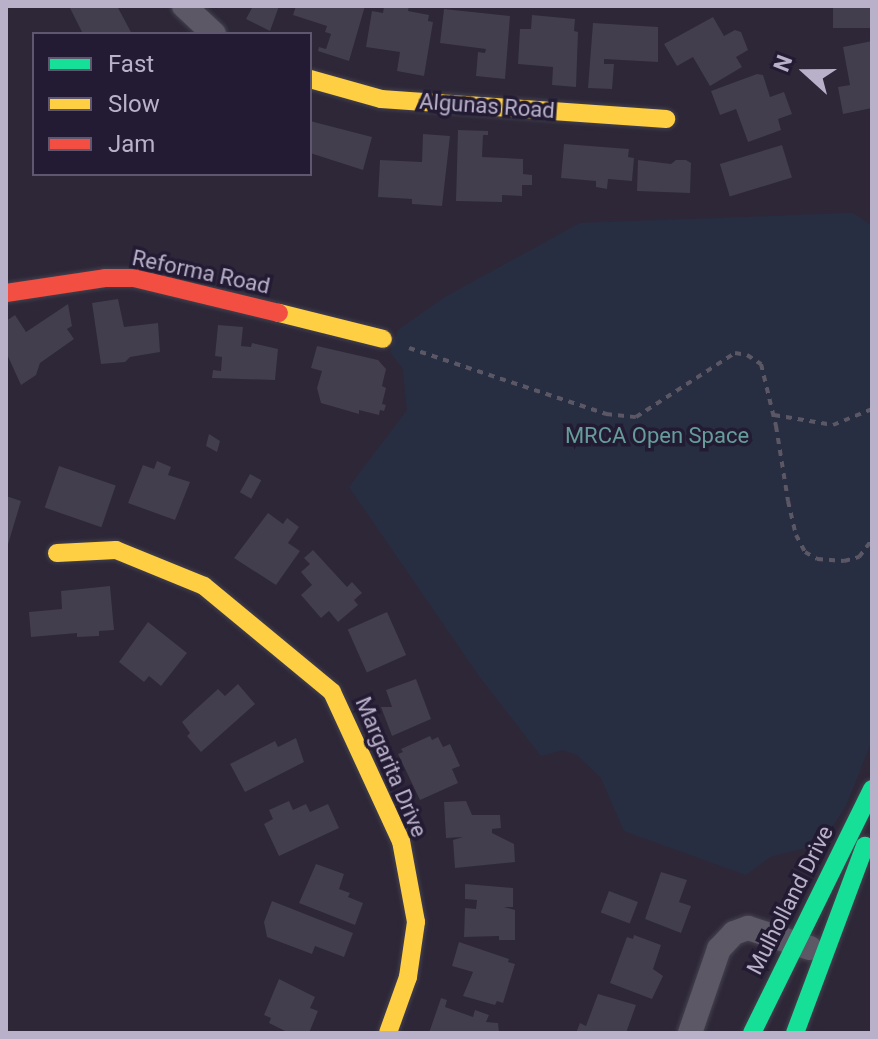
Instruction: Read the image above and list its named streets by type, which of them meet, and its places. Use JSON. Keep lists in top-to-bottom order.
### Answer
{
  "streets": {
    "street": [
      "Algunas Road",
      "Reforma Road",
      "Margarita Drive",
      "Mulholland Drive"
    ]
  },
  "parks": ["MRCA Open Space"],
  "legend": ["Fast", "Slow", "Jam"],
  "north": "left"
}
